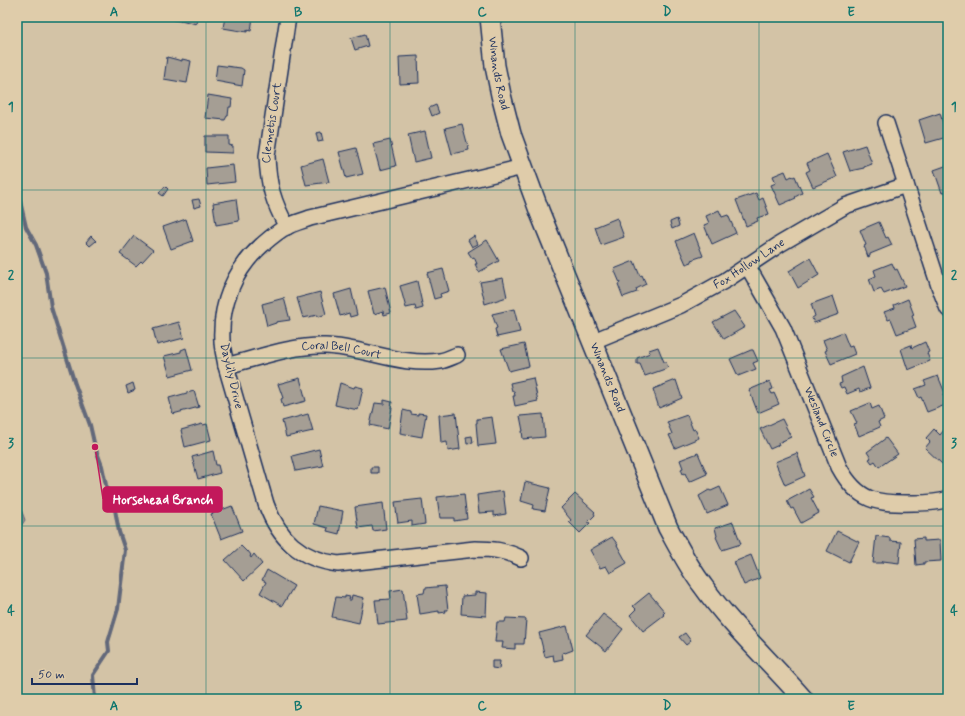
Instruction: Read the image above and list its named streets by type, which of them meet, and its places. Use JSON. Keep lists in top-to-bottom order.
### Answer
{
  "streets": {
    "street": [
      "Winands Road",
      "Clemetis Court",
      "Fox Hollow Lane",
      "Coral Bell Court",
      "Daylily Drive",
      "Wesland Circle"
    ]
  },
  "crossings": [
    ["Winands Road", "Fox Hollow Lane"],
    ["Winands Road", "Daylily Drive"],
    ["Clemetis Court", "Daylily Drive"],
    ["Fox Hollow Lane", "Wesland Circle"],
    ["Coral Bell Court", "Daylily Drive"]
  ],
  "places": ["Horsehead Branch"],
  "scale_bar": "50 m",
  "grid": {
    "columns": [
      "A",
      "B",
      "C",
      "D",
      "E"
    ],
    "rows": [
      "1",
      "2",
      "3",
      "4"
    ]
  }
}
